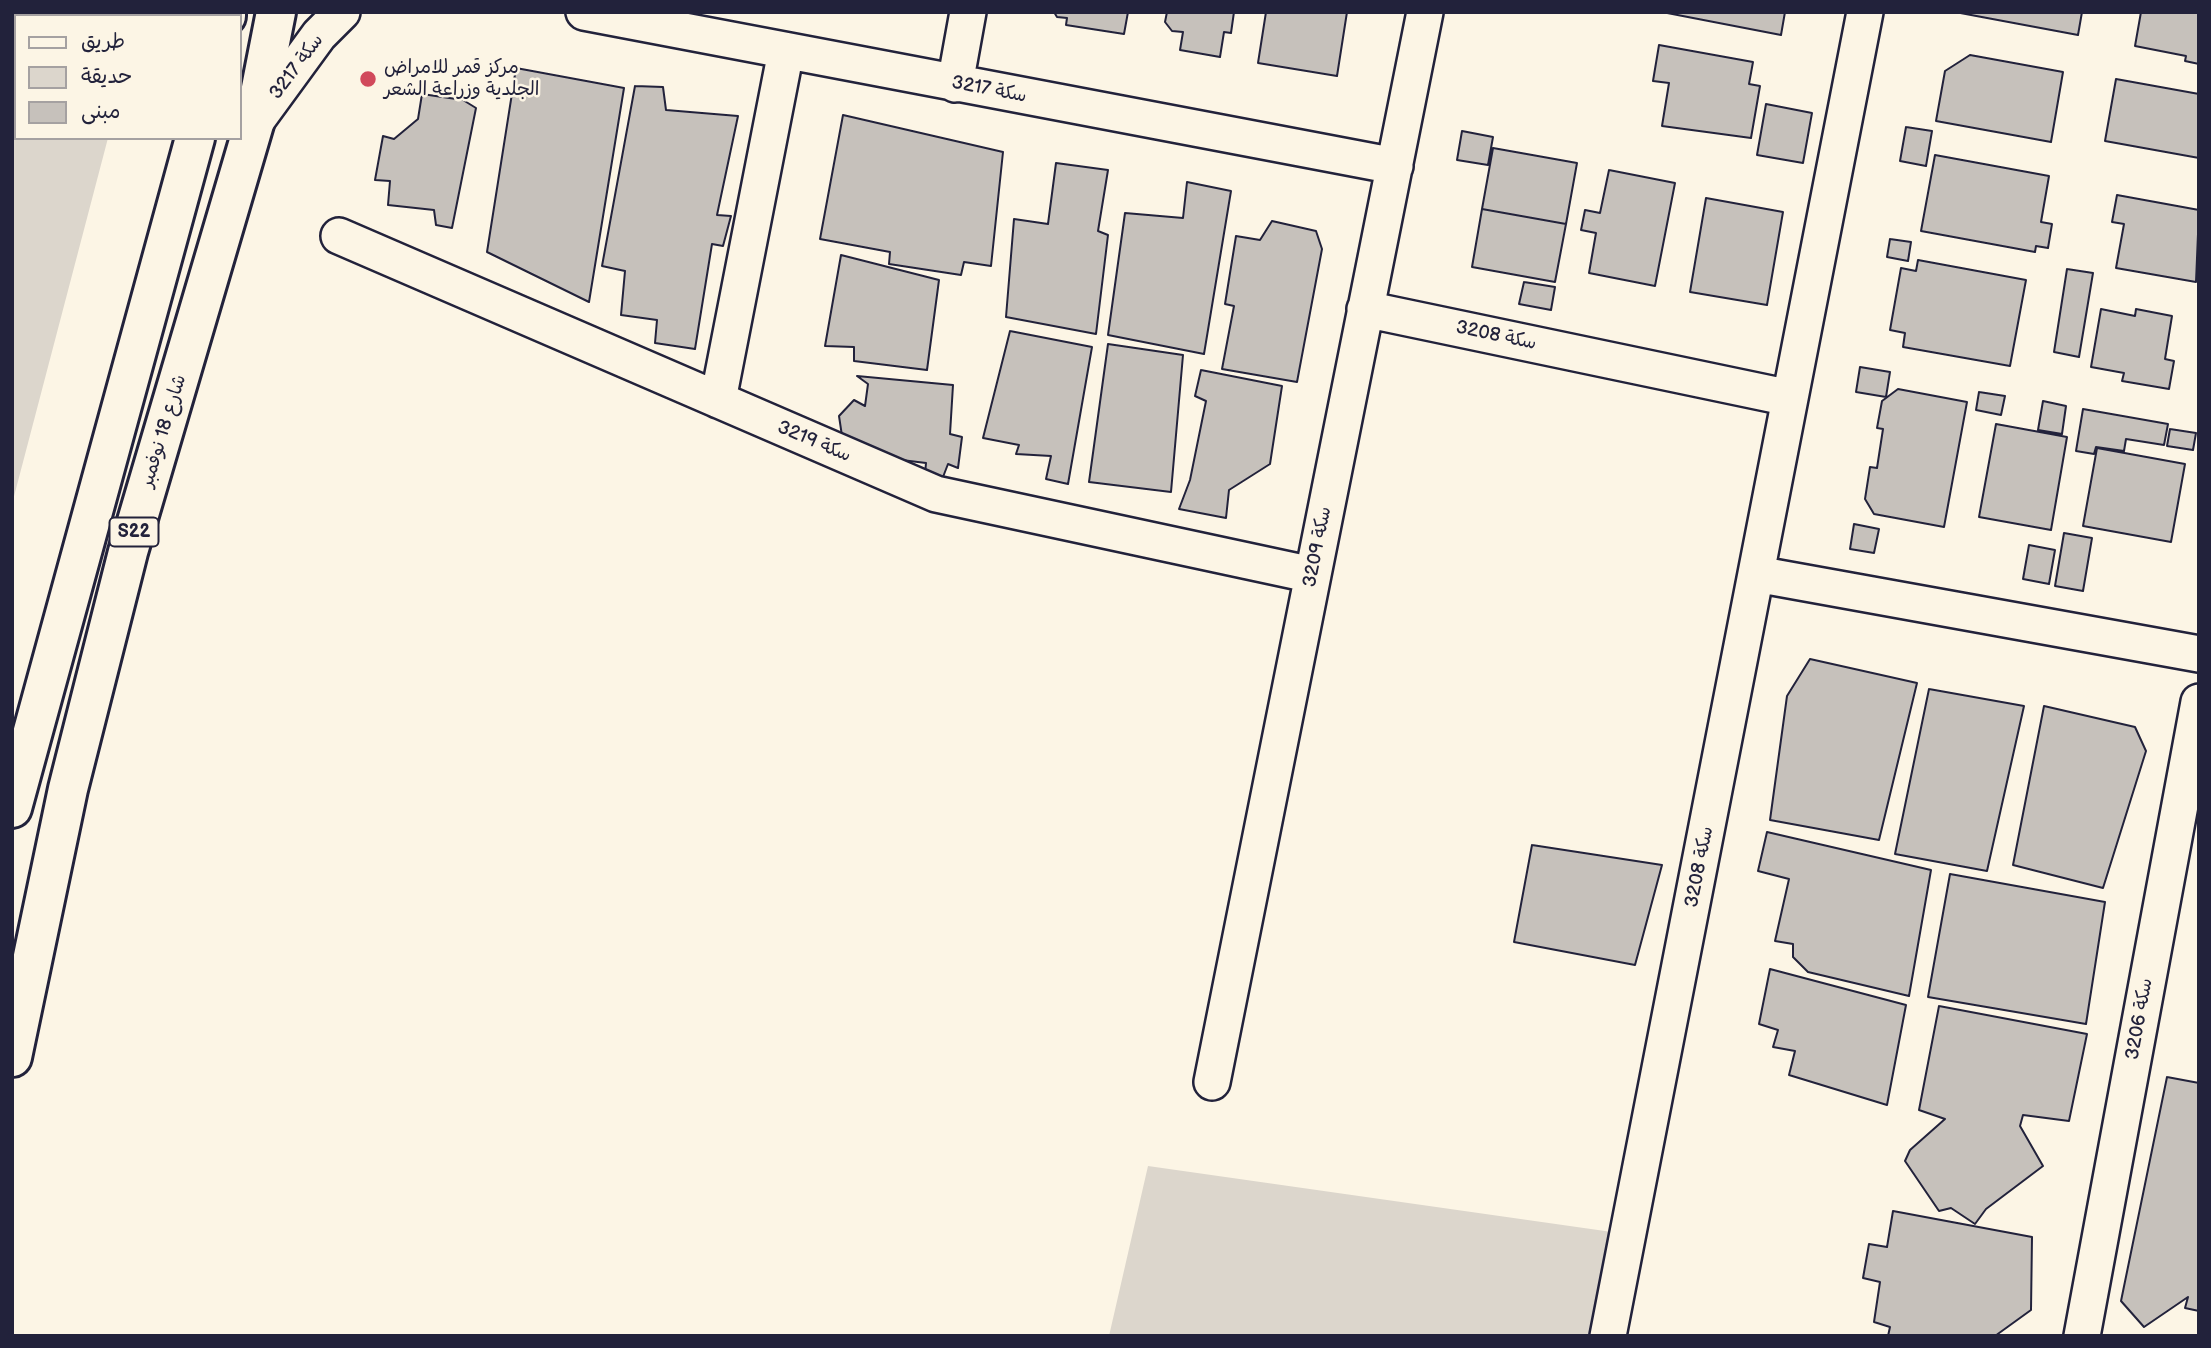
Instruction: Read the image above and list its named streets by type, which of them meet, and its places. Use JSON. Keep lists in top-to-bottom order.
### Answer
{
  "streets": {
    "main road": ["شارع 18 نوفمبر", "S22"],
    "street": [
      "سكة 3217",
      "سكة 3208",
      "سكة 3219",
      "سكة 3209",
      "سكة 3206"
    ]
  },
  "crossings": [
    ["سكة 3217", "شارع 18 نوفمبر"],
    ["سكة 3217", "سكة 3209"],
    ["سكة 3208", "سكة 3209"],
    ["سكة 3219", "سكة 3209"]
  ],
  "places": ["مركز قمر للامراض الجلدية وزراعة الشعر"],
  "legend": ["طريق", "حديقة", "مبنى"]
}
